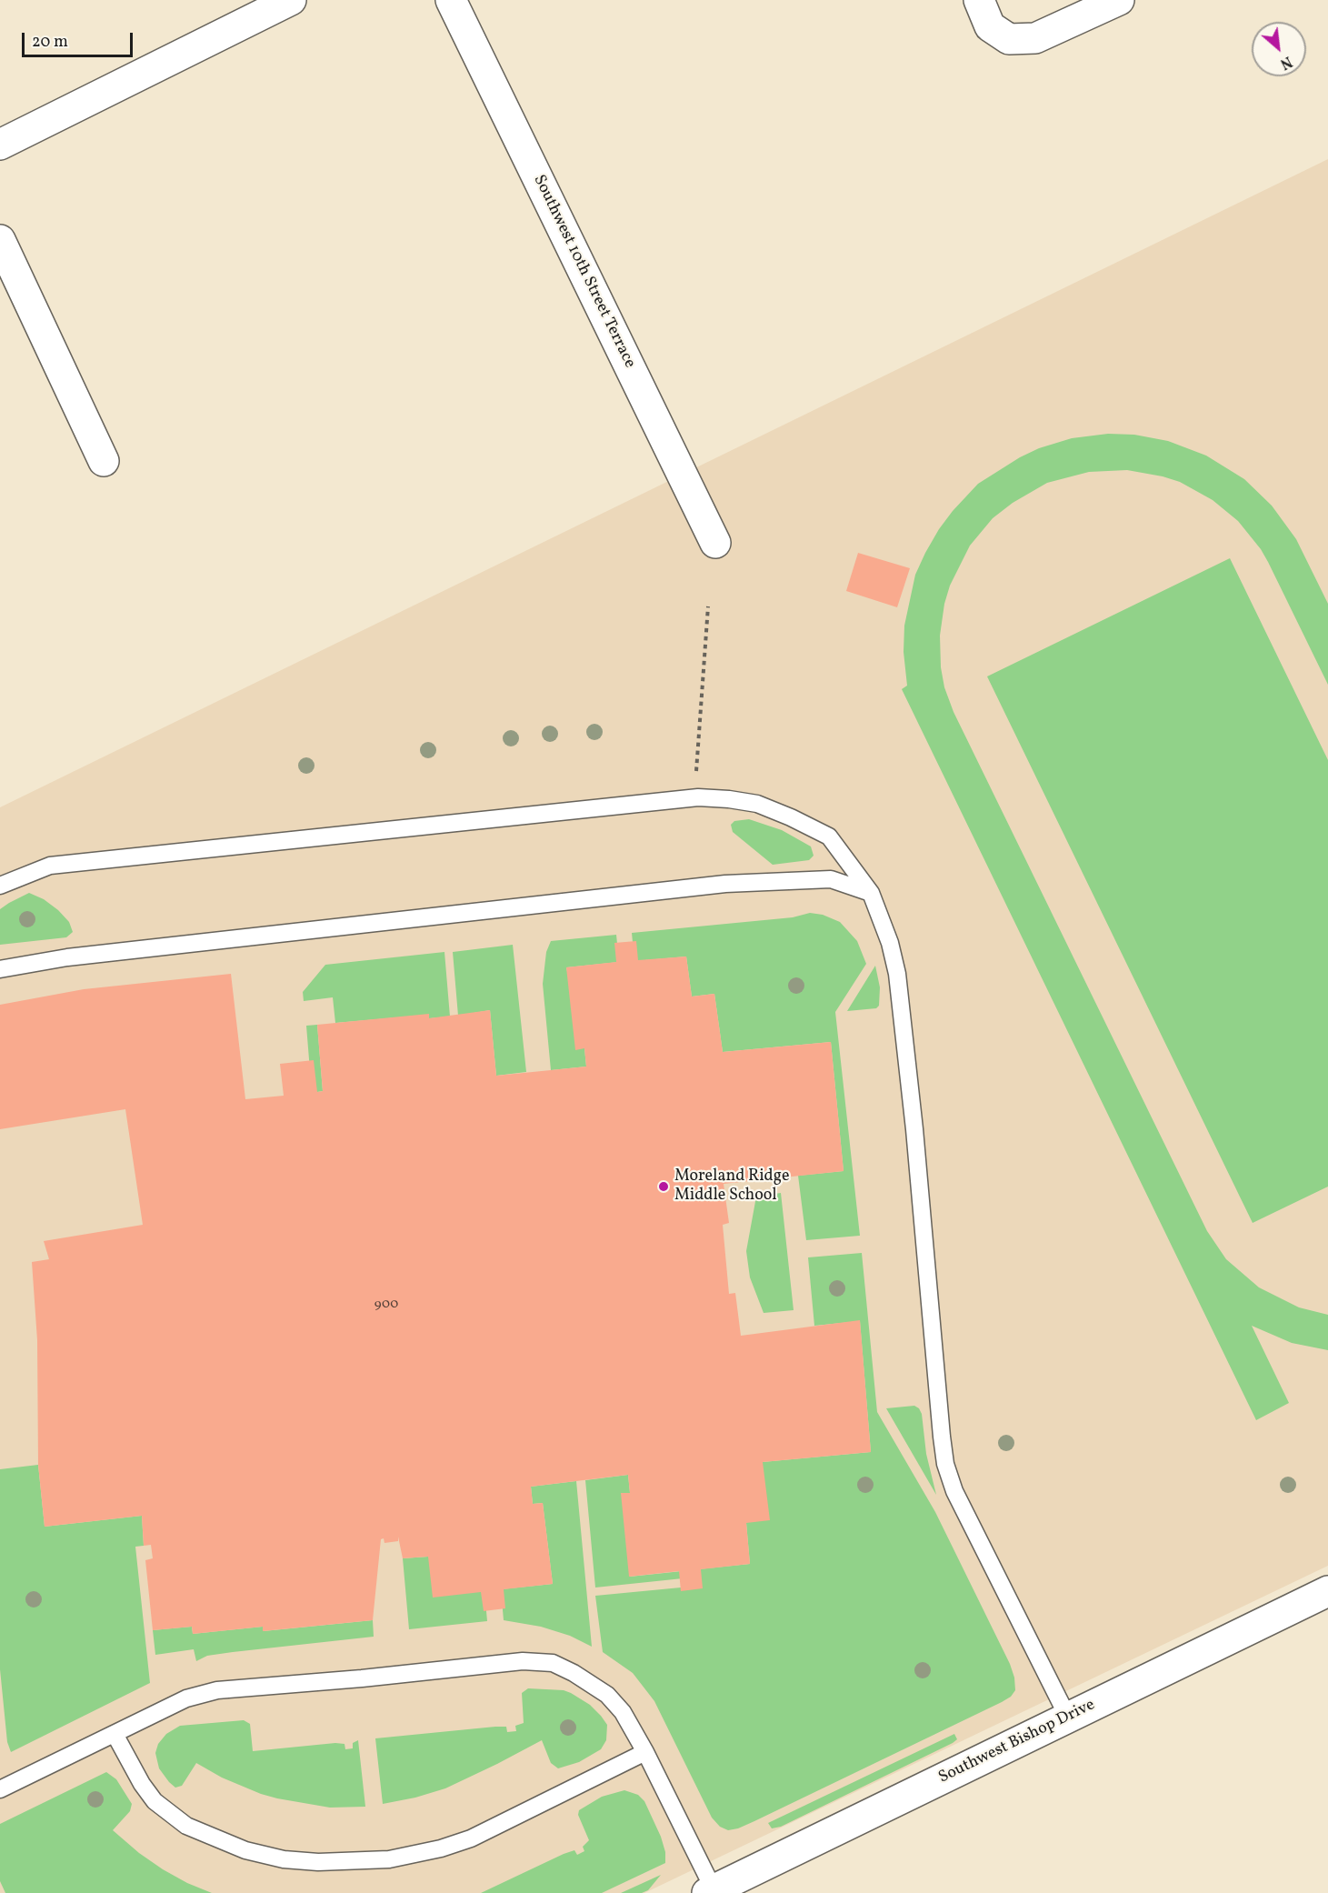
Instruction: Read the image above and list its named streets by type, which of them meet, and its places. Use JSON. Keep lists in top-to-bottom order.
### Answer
{
  "streets": {
    "street": ["Southwest 10th Street Terrace", "Southwest Bishop Drive"]
  },
  "places": ["Moreland Ridge Middle School"],
  "house_numbers": ["900"],
  "scale_bar": "20 m",
  "north": "bottom right"
}
